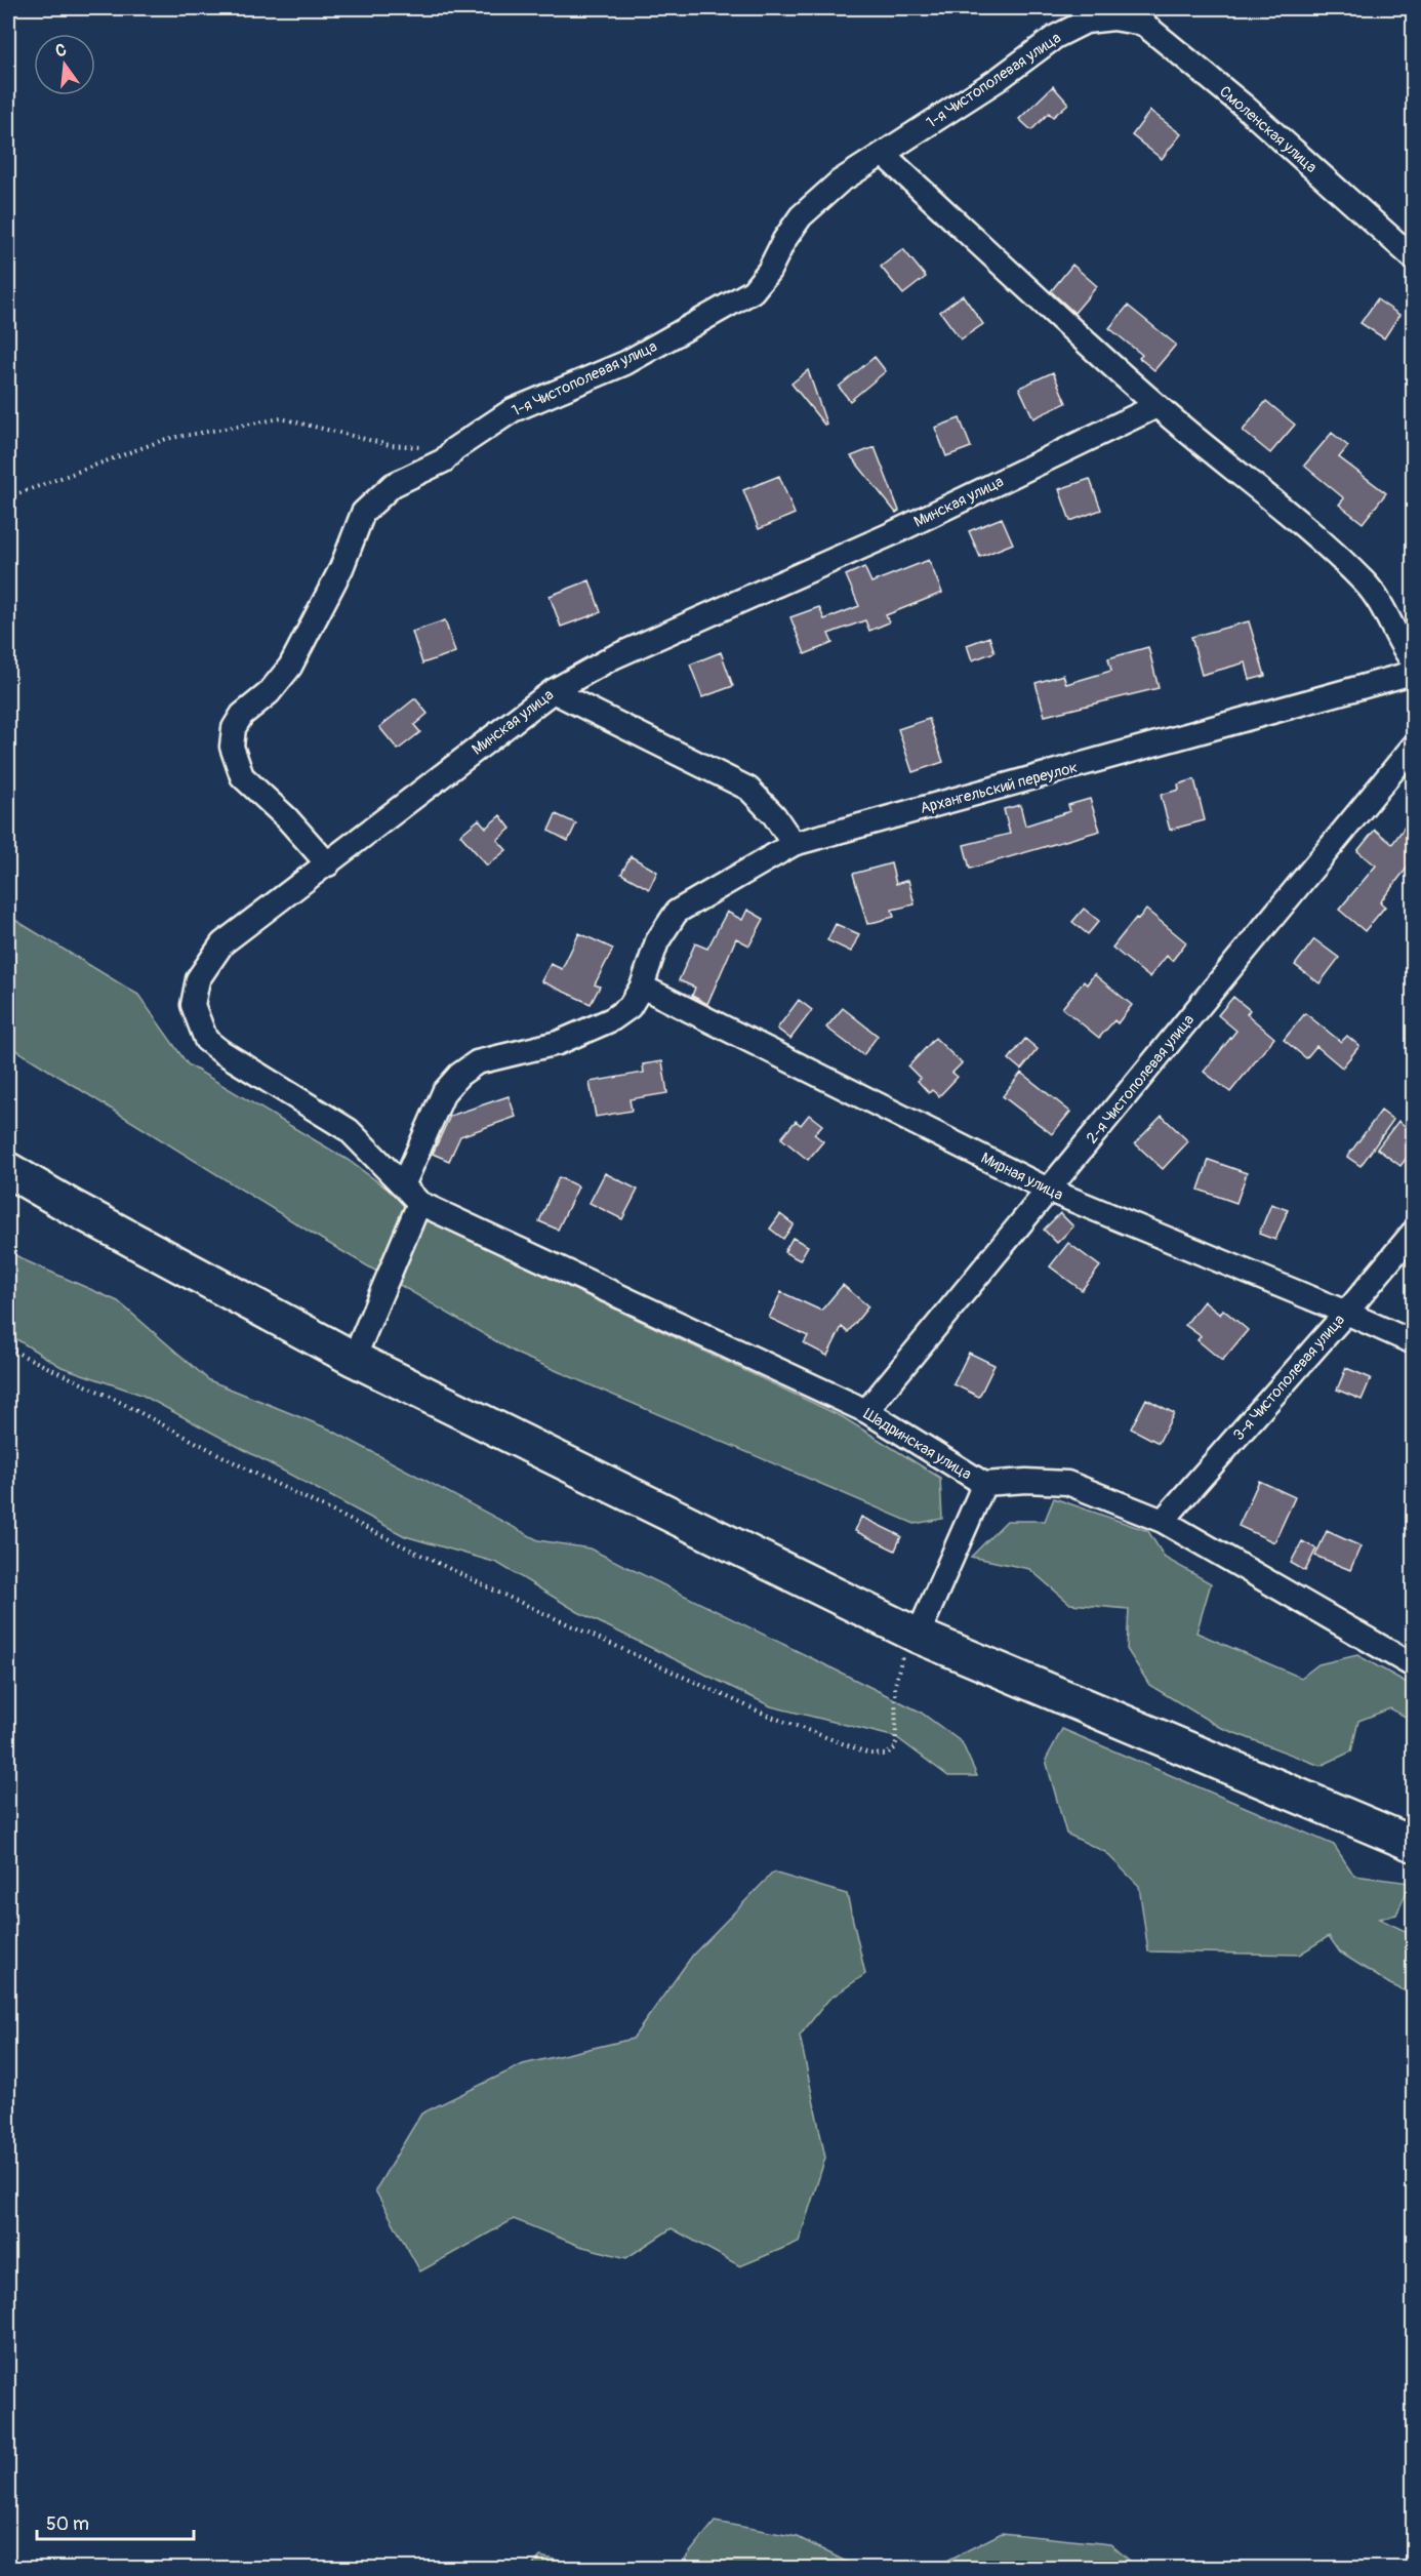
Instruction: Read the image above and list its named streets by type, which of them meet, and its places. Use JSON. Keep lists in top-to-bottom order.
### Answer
{
  "streets": {
    "street": [
      "1-я Чистополевая улица",
      "Смоленская улица",
      "Минская улица",
      "Архангельский переулок",
      "2-я Чистополевая улица",
      "Мирная улица",
      "3-я Чистополевая улица",
      "Шадринская улица"
    ]
  },
  "crossings": [
    ["1-я Чистополевая улица", "Смоленская улица"],
    ["1-я Чистополевая улица", "Минская улица"],
    ["Минская улица", "Архангельский переулок"],
    ["Минская улица", "Шадринская улица"],
    ["Архангельский переулок", "Мирная улица"],
    ["Архангельский переулок", "Шадринская улица"],
    ["2-я Чистополевая улица", "Мирная улица"],
    ["2-я Чистополевая улица", "Шадринская улица"],
    ["Мирная улица", "3-я Чистополевая улица"],
    ["3-я Чистополевая улица", "Шадринская улица"]
  ],
  "scale_bar": "50 m",
  "north": "top"
}
